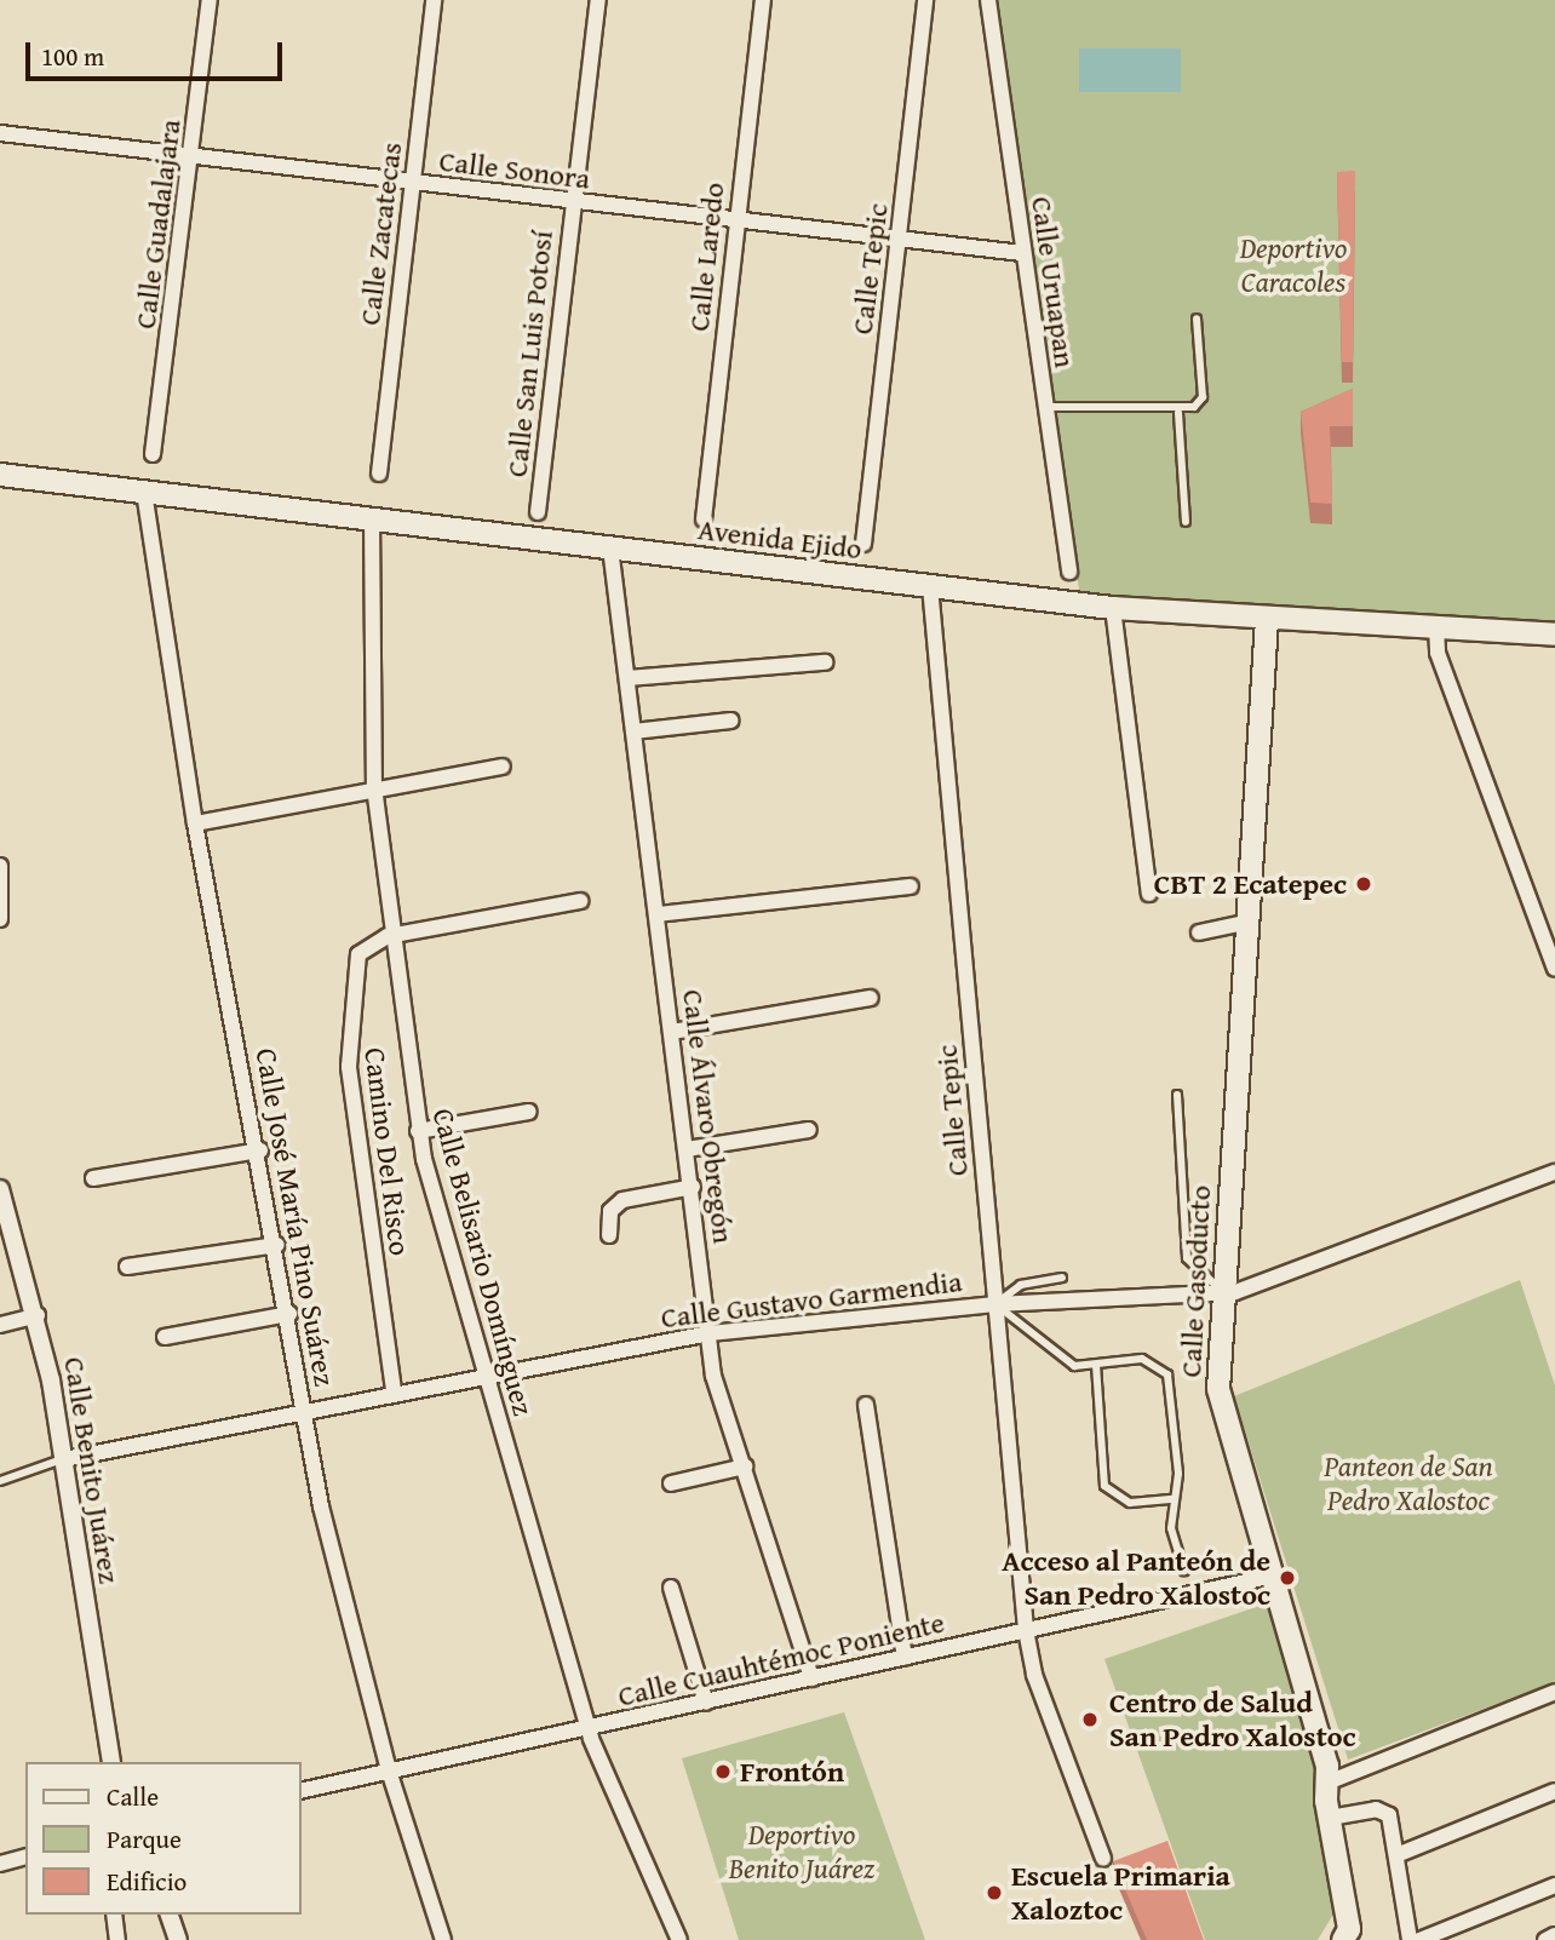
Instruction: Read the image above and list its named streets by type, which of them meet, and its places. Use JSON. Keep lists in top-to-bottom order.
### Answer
{
  "streets": {
    "main road": ["Avenida Ejido", "Calle Gasoducto"],
    "street": [
      "Calle Sonora",
      "Calle Guadalajara",
      "Calle Zacatecas",
      "Calle Laredo",
      "Calle Tepic",
      "Calle Uruapan",
      "Calle San Luis Potosí",
      "Calle Álvaro Obregón",
      "Camino Del Risco",
      "Calle José María Pino Suárez",
      "Calle Belisario Domínguez",
      "Calle Gustavo Garmendia",
      "Calle Benito Juárez",
      "Calle Cuauhtémoc Poniente"
    ]
  },
  "crossings": [
    ["Calle Sonora", "Calle Guadalajara"],
    ["Calle Sonora", "Calle Zacatecas"],
    ["Calle Sonora", "Calle Laredo"],
    ["Calle Sonora", "Calle Tepic"],
    ["Calle Sonora", "Calle Uruapan"],
    ["Calle Sonora", "Calle San Luis Potosí"],
    ["Calle Tepic", "Avenida Ejido"],
    ["Calle Tepic", "Calle Gustavo Garmendia"],
    ["Calle Tepic", "Calle Cuauhtémoc Poniente"],
    ["Avenida Ejido", "Calle Álvaro Obregón"],
    ["Avenida Ejido", "Calle José María Pino Suárez"],
    ["Avenida Ejido", "Calle Belisario Domínguez"],
    ["Avenida Ejido", "Calle Gasoducto"],
    ["Calle Álvaro Obregón", "Calle Gustavo Garmendia"],
    ["Calle Álvaro Obregón", "Calle Cuauhtémoc Poniente"],
    ["Camino Del Risco", "Calle Belisario Domínguez"],
    ["Camino Del Risco", "Calle Gustavo Garmendia"],
    ["Calle José María Pino Suárez", "Calle Gustavo Garmendia"],
    ["Calle José María Pino Suárez", "Calle Cuauhtémoc Poniente"],
    ["Calle Belisario Domínguez", "Calle Gustavo Garmendia"],
    ["Calle Belisario Domínguez", "Calle Cuauhtémoc Poniente"],
    ["Calle Gasoducto", "Calle Gustavo Garmendia"],
    ["Calle Gasoducto", "Calle Cuauhtémoc Poniente"],
    ["Calle Gustavo Garmendia", "Calle Benito Juárez"]
  ],
  "parks": ["Deportivo Caracoles", "Panteon de San Pedro Xalostoc", "Deportivo Benito Juárez"],
  "places": [
    "CBT 2 Ecatepec",
    "Acceso al Panteón de San Pedro Xalostoc",
    "Centro de Salud San Pedro Xalostoc",
    "Frontón",
    "Escuela Primaria Xaloztoc"
  ],
  "legend": ["Calle", "Parque", "Edificio"],
  "scale_bar": "100 m"
}
